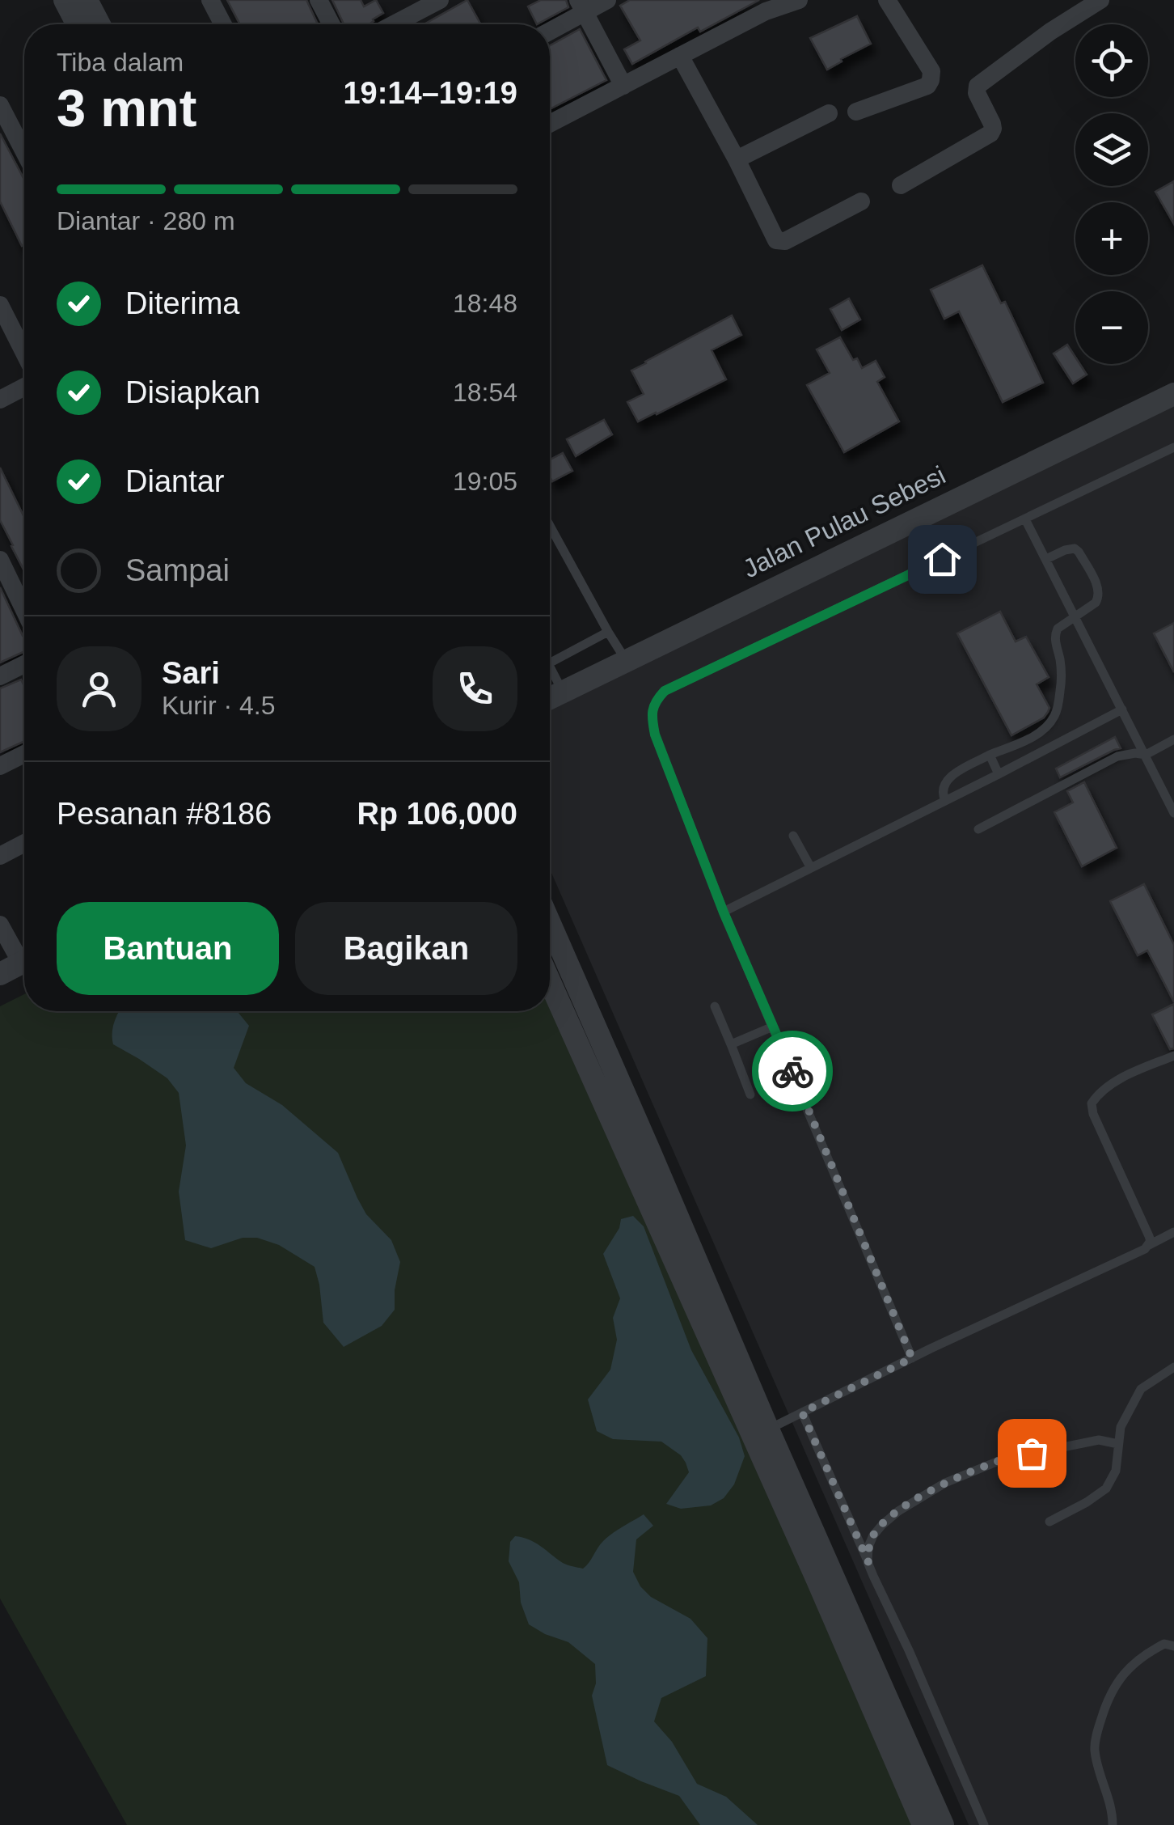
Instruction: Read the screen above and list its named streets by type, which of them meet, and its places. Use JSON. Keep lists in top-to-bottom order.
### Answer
{
  "streets": {
    "street": ["Jalan Pulau Sebesi"]
  },
  "page": {
    "map_buttons": ["+", "−"],
    "heading": ["3 mnt", "Tiba dalam", "19:14–19:19"],
    "panel": [
      "Sari",
      "Kurir · 4.5",
      "Pesanan #8186",
      "Rp 106,000"
    ],
    "bar": "Diantar · 280 m",
    "list": [
      ["Diterima", "18:48"],
      ["Disiapkan", "18:54"],
      ["Diantar", "19:05"],
      "Sampai"
    ],
    "buttons": ["Bantuan", "Bagikan"]
  }
}
